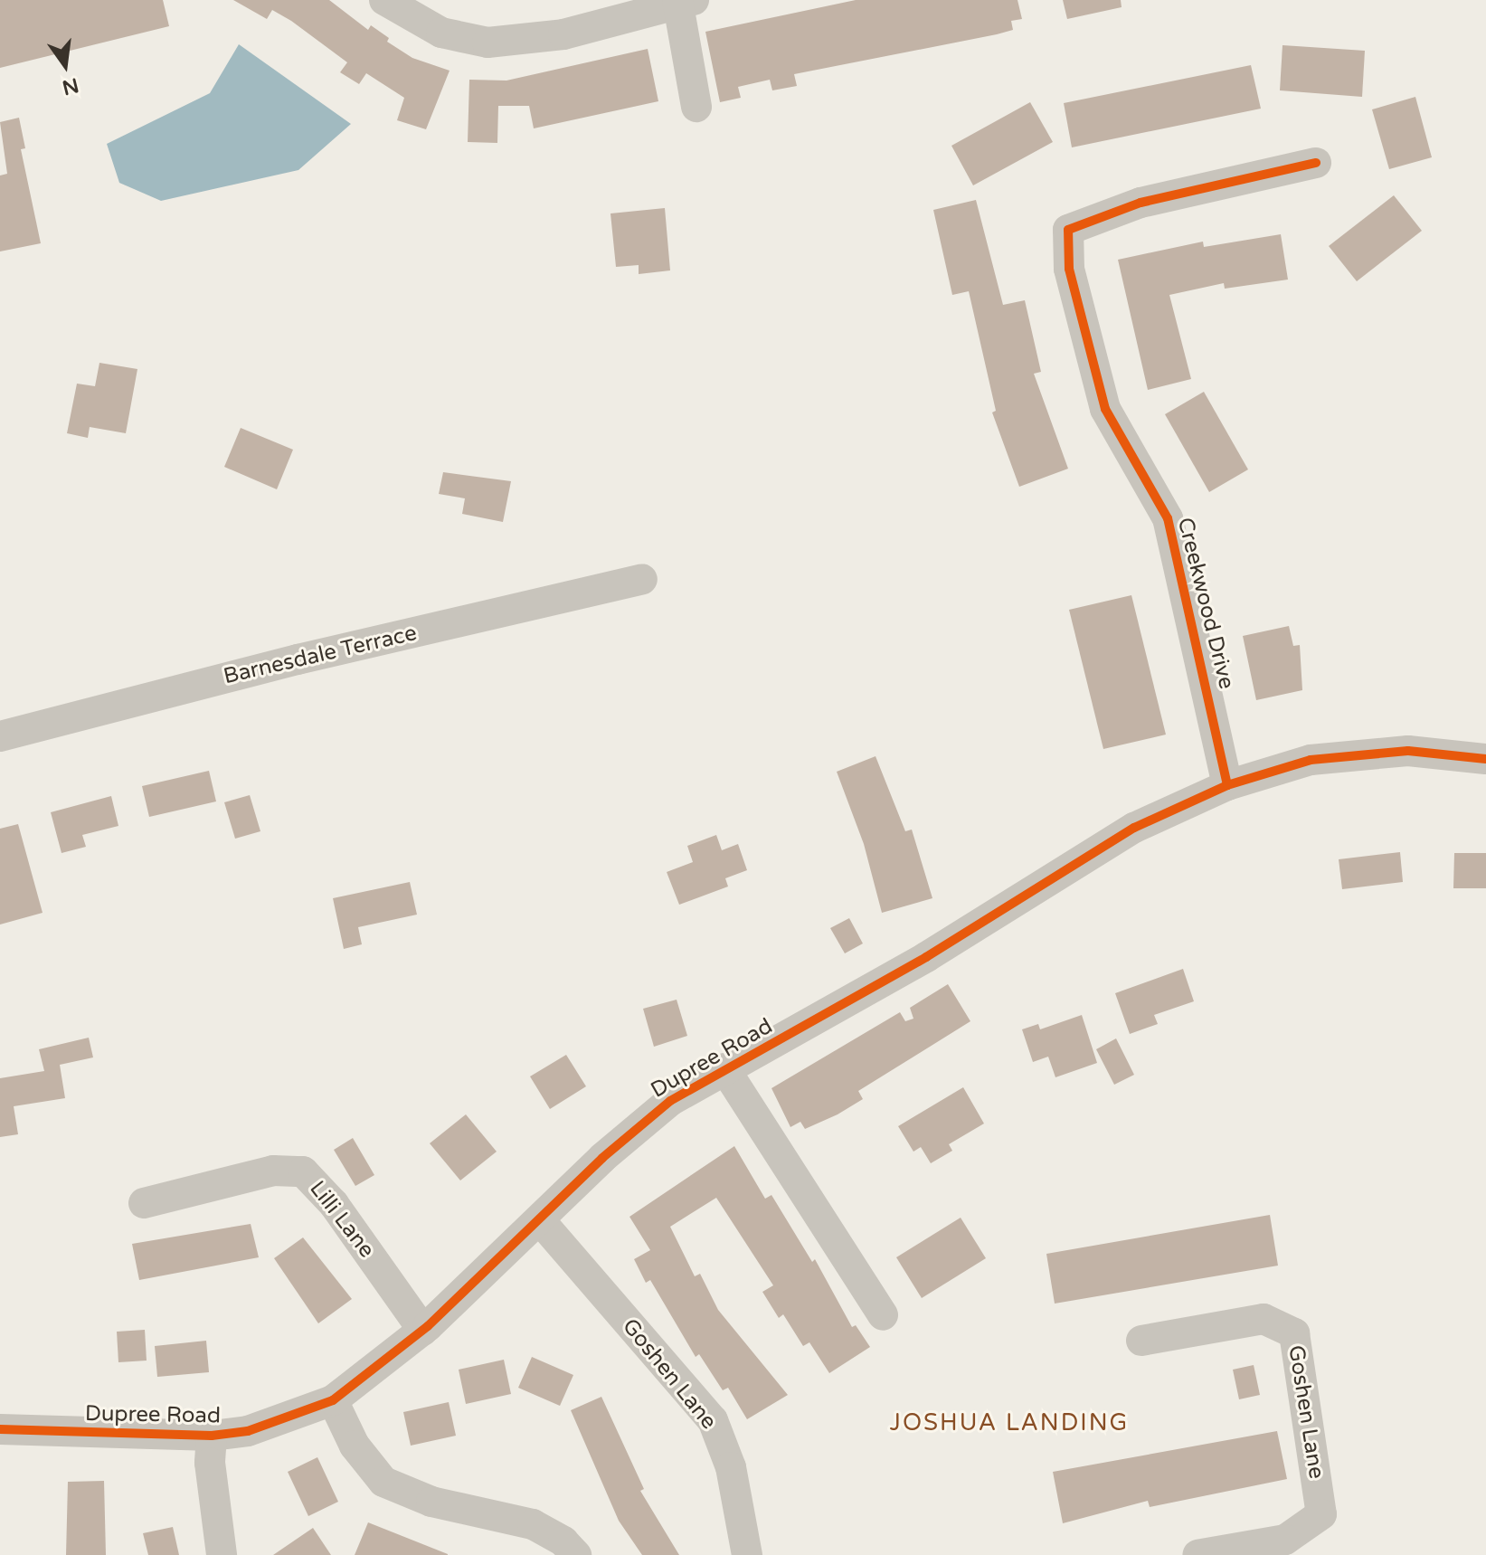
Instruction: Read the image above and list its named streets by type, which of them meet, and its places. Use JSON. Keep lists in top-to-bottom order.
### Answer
{
  "streets": {
    "street": [
      "Creekwood Drive",
      "Barnesdale Terrace",
      "Dupree Road",
      "Lilli Lane",
      "Goshen Lane"
    ]
  },
  "crossings": [
    ["Creekwood Drive", "Dupree Road"],
    ["Dupree Road", "Lilli Lane"],
    ["Dupree Road", "Goshen Lane"]
  ],
  "districts": ["JOSHUA LANDING"],
  "north": "bottom"
}
